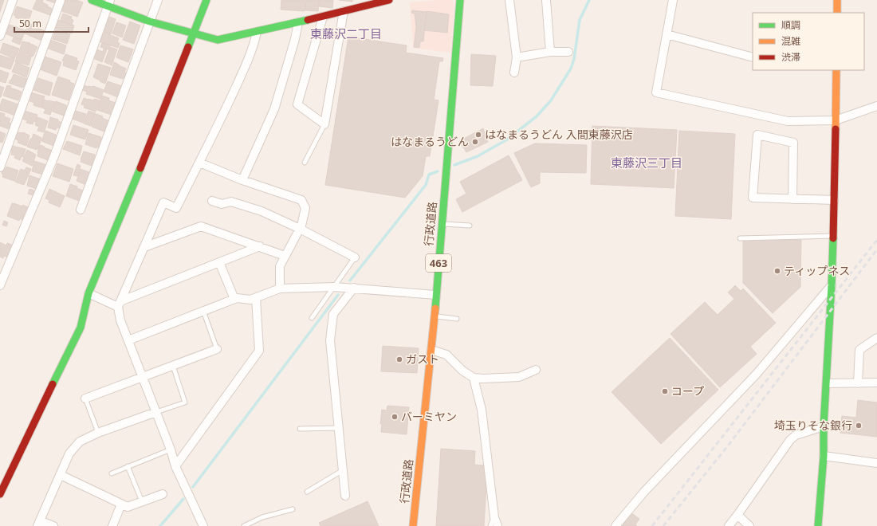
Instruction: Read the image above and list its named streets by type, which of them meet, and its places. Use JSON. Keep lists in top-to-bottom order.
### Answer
{
  "streets": {
    "main road": ["行政道路", "463"]
  },
  "districts": ["東藤沢二丁目", "東藤沢三丁目"],
  "places": [
    "はなまるうどん 入間東藤沢店",
    "はなまるうどん",
    "ティップネス",
    "ガスト",
    "コープ",
    "バーミヤン",
    "埼玉りそな銀行"
  ],
  "legend": ["順調", "混雑", "渋滞"],
  "scale_bar": "50 m"
}
